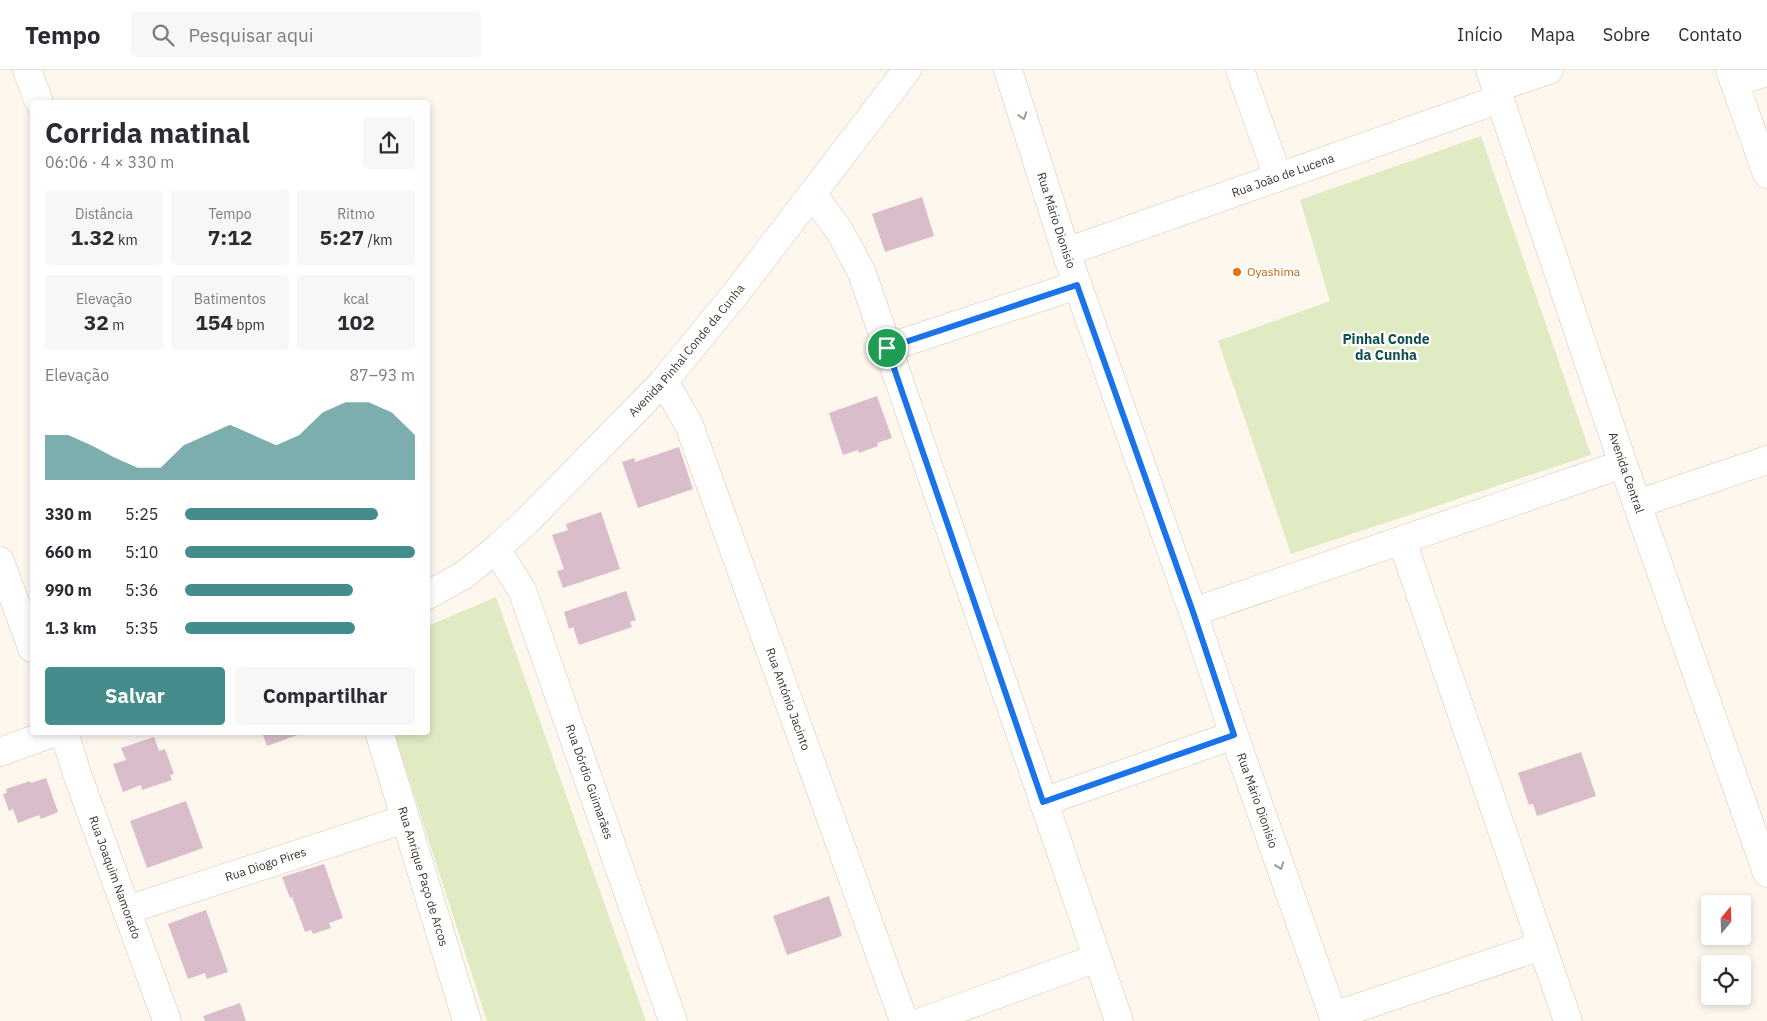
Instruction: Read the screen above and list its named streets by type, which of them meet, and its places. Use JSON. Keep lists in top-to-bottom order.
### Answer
{
  "streets": {
    "street": [
      "Rua João de Lucena",
      "Rua Mário Dionisio",
      "Avenida Pinhal Conde da Cunha",
      "Avenida Central",
      "Rua António Jacinto",
      "Rua Dórdio Guimarães",
      "Rua Diogo Pires",
      "Rua Joaquim Namorado",
      "Rua Anrique Paço de Arcos"
    ]
  },
  "crossings": [
    ["Rua João de Lucena", "Rua Mário Dionisio"],
    ["Rua João de Lucena", "Avenida Central"],
    ["Avenida Pinhal Conde da Cunha", "Rua António Jacinto"],
    ["Avenida Pinhal Conde da Cunha", "Rua Dórdio Guimarães"],
    ["Rua Diogo Pires", "Rua Joaquim Namorado"],
    ["Rua Diogo Pires", "Rua Anrique Paço de Arcos"]
  ],
  "districts": ["Pinhal Conde da Cunha"],
  "places": ["Oyashima"],
  "north": "top",
  "page": {
    "header": "Tempo",
    "search": "Pesquisar aqui",
    "nav": [
      "Início",
      "Mapa",
      "Sobre",
      "Contato"
    ],
    "heading": ["Corrida matinal", "06:06 · 4 × 330 m"],
    "stats": [
      ["Distância", "1.32 km"],
      ["Tempo", "7:12"],
      ["Ritmo", "5:27 /km"],
      ["Elevação", "32 m"],
      ["Batimentos", "154 bpm"],
      ["kcal", "102"]
    ],
    "chart": ["Elevação", "87–93 m"],
    "list": [
      {
        "name": "330 m",
        "note": "5:25"
      },
      {
        "name": "660 m",
        "note": "5:10"
      },
      {
        "name": "990 m",
        "note": "5:36"
      },
      {
        "name": "1.3 km",
        "note": "5:35"
      }
    ],
    "buttons": ["Salvar", "Compartilhar"]
  }
}
